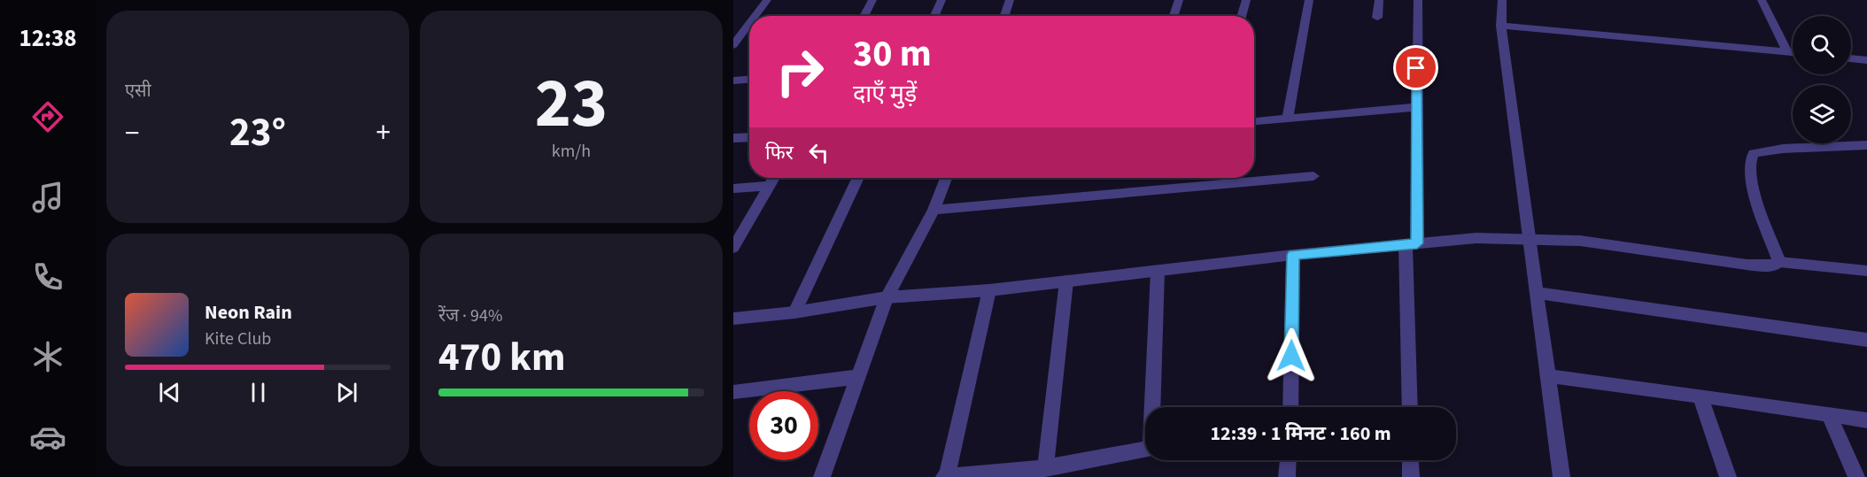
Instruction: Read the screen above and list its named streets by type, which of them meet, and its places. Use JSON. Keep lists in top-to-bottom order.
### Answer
{
  "page": {
    "tabs": "12:38",
    "tile": [
      "एसी",
      ["23", "km/h"],
      ["रेंज · 94%", "470 km"]
    ],
    "turn": ["30 m", "दाएँ मुड़ें"],
    "heat": ["−", "23°", "+"],
    "then": "फिर",
    "song": ["Neon Rain", "Kite Club"],
    "limit": "30",
    "trip": "12:39 · 1 मिनट · 160 m"
  }
}
